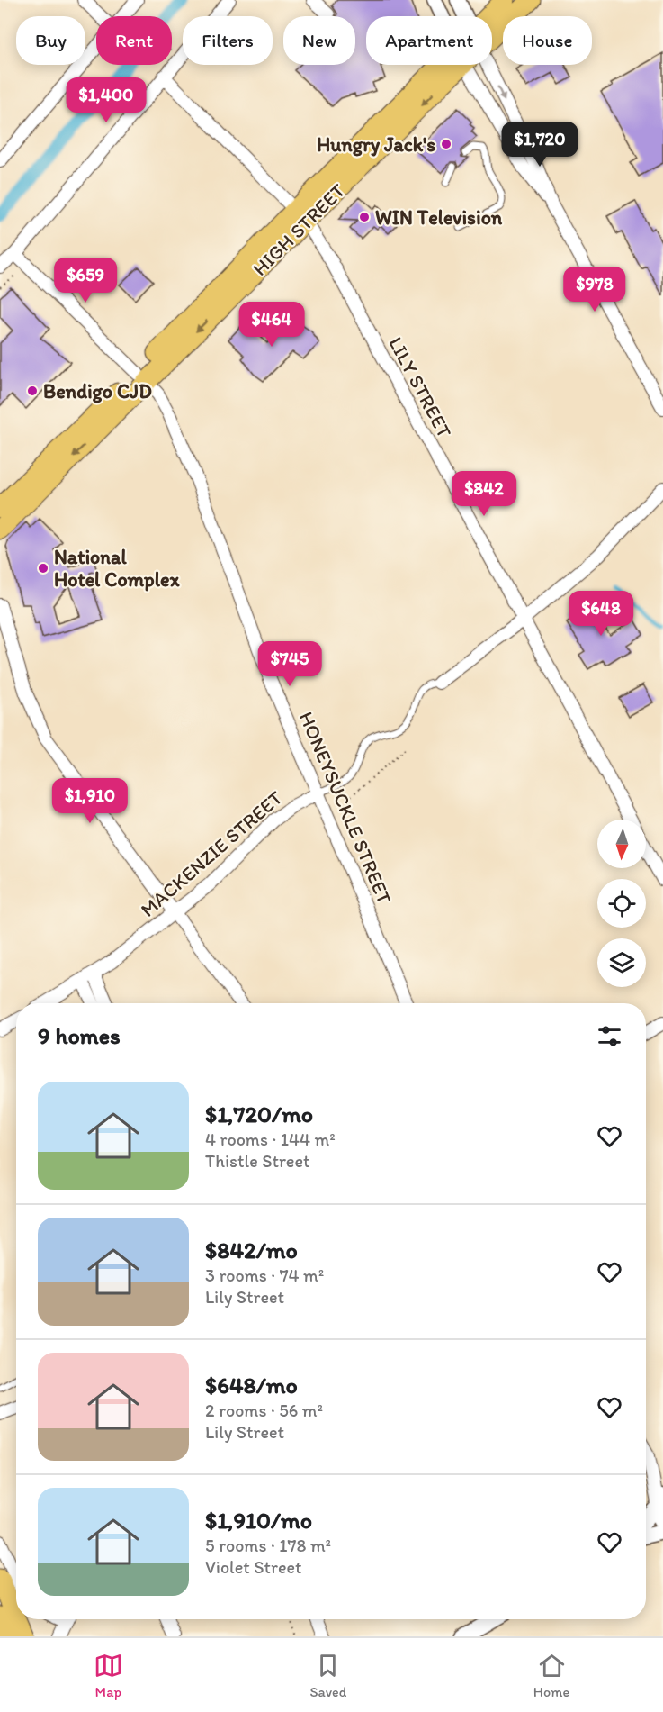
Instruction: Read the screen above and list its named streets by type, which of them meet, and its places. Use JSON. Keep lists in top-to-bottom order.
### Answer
{
  "streets": {
    "highway": ["HIGH STREET"],
    "street": ["LILY STREET", "HONEYSUCKLE STREET", "MACKENZIE STREET"]
  },
  "crossings": [
    ["HIGH STREET", "LILY STREET"],
    ["HIGH STREET", "HONEYSUCKLE STREET"],
    ["LILY STREET", "MACKENZIE STREET"],
    ["HONEYSUCKLE STREET", "MACKENZIE STREET"]
  ],
  "places": [
    "Hungry Jack's",
    "WIN Television",
    "Bendigo CJD",
    "National Hotel Complex"
  ],
  "north": "bottom",
  "page": {
    "chip": [
      "Buy",
      "Rent",
      "Filters",
      "New",
      "Apartment",
      "House"
    ],
    "price": [
      "$1,400",
      "$1,720",
      "$659",
      "$978",
      "$464",
      "$842",
      "$648",
      "$745",
      "$1,910"
    ],
    "heading": "9 homes",
    "list": [
      {
        "name": "$1,720/mo",
        "note": "4 rooms · 144 m² · Thistle Street"
      },
      {
        "name": "$842/mo",
        "note": "3 rooms · 74 m² · Lily Street"
      },
      {
        "name": "$648/mo",
        "note": "2 rooms · 56 m² · Lily Street"
      },
      {
        "name": "$1,910/mo",
        "note": "5 rooms · 178 m² · Violet Street"
      }
    ],
    "tabs": ["Map", "Saved", "Home"]
  }
}
